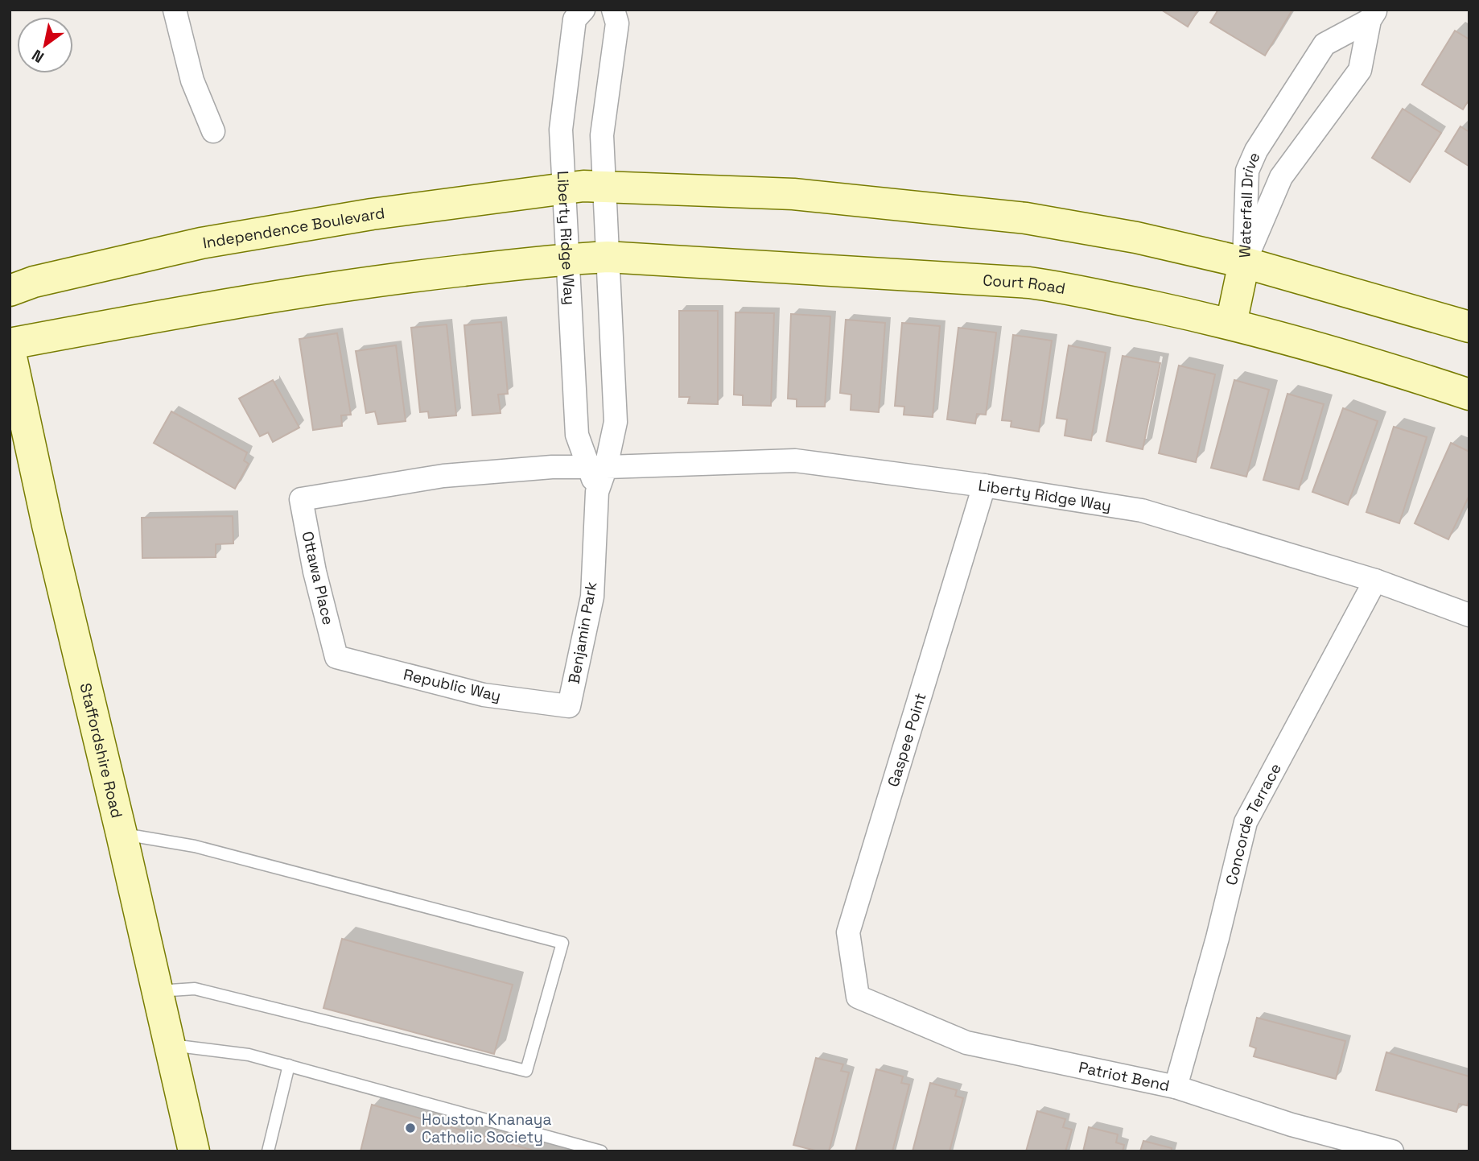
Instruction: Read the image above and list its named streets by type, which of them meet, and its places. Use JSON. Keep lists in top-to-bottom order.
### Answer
{
  "streets": {
    "main road": ["Independence Boulevard", "Court Road", "Staffordshire Road"],
    "street": [
      "Waterfall Drive",
      "Liberty Ridge Way",
      "Ottawa Place",
      "Benjamin Park",
      "Republic Way",
      "Gaspee Point",
      "Concorde Terrace",
      "Patriot Bend"
    ]
  },
  "crossings": [
    ["Independence Boulevard", "Liberty Ridge Way"],
    ["Liberty Ridge Way", "Court Road"],
    ["Liberty Ridge Way", "Ottawa Place"],
    ["Liberty Ridge Way", "Benjamin Park"],
    ["Liberty Ridge Way", "Gaspee Point"],
    ["Liberty Ridge Way", "Concorde Terrace"],
    ["Ottawa Place", "Republic Way"],
    ["Benjamin Park", "Republic Way"],
    ["Gaspee Point", "Patriot Bend"],
    ["Concorde Terrace", "Patriot Bend"]
  ],
  "places": ["Houston Knanaya Catholic Society"],
  "north": "bottom left"
}
